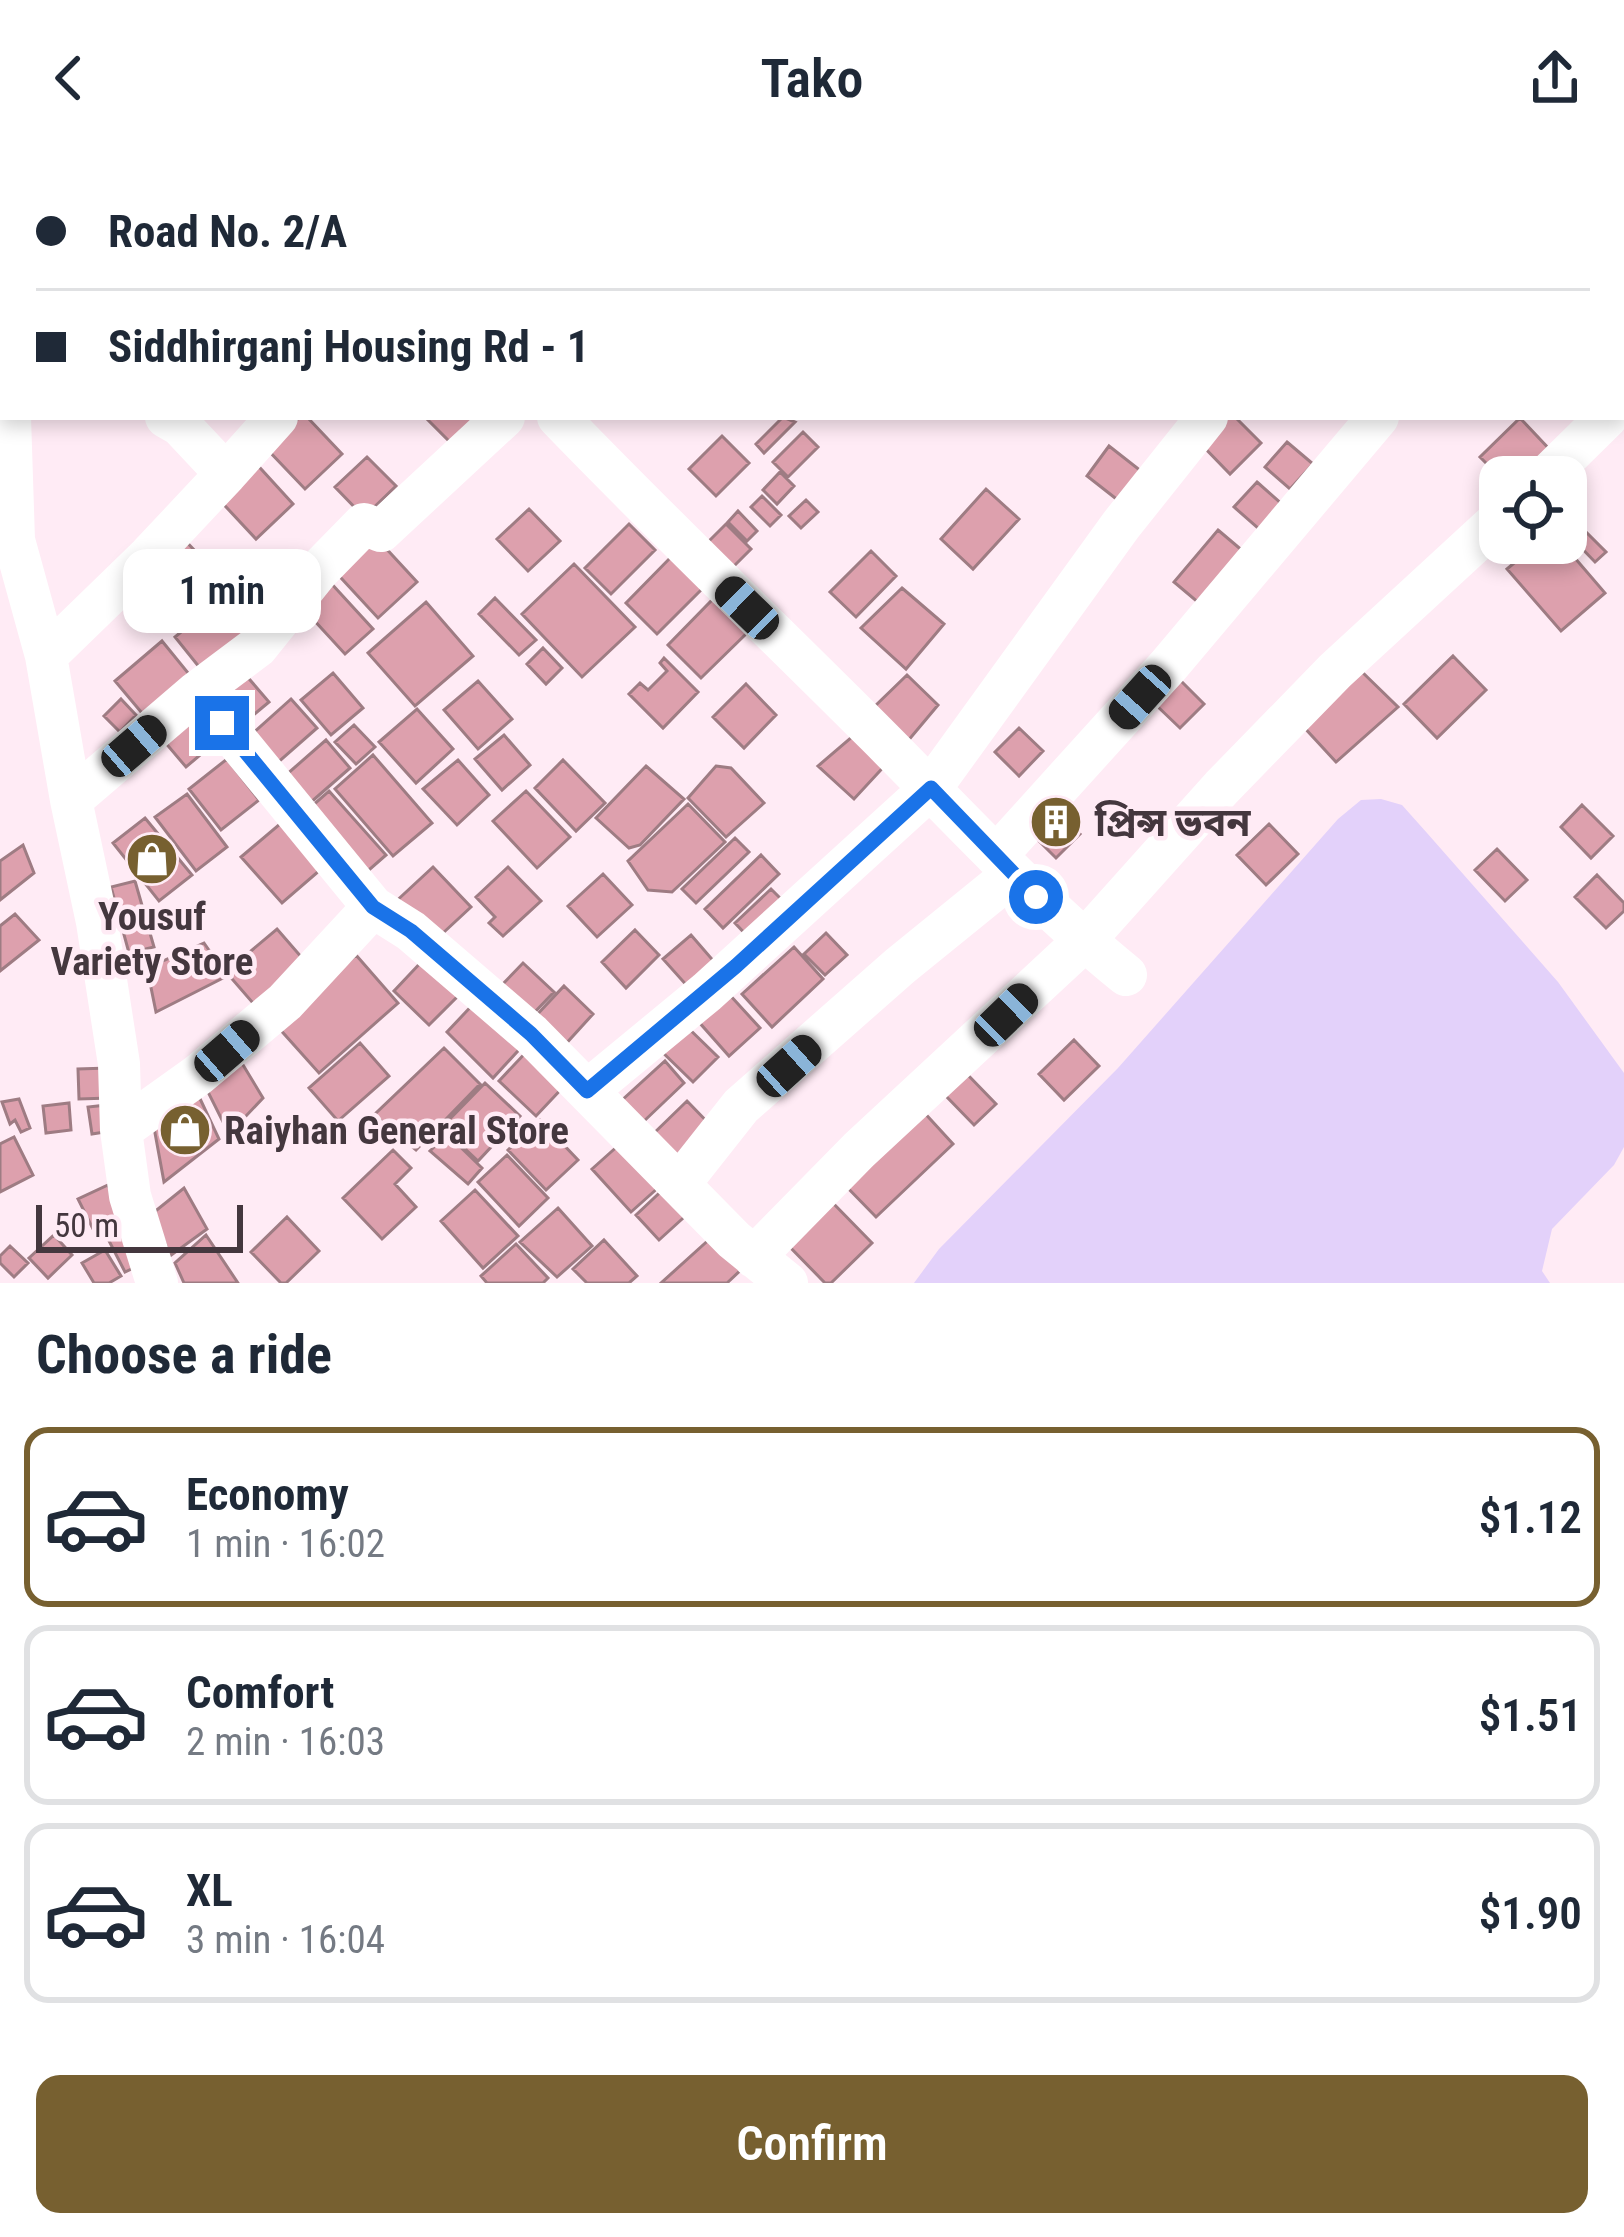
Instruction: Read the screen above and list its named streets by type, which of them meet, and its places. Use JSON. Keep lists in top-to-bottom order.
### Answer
{
  "places": {
    "building": ["প্রিন্স ভবন"],
    "shop": ["Yousuf Variety Store", "Raiyhan General Store"]
  },
  "scale_bar": "50 m",
  "page": {
    "header": "Tako",
    "banner": ["Road No. 2/A", "Siddhirganj Housing Rd - 1"],
    "bubble": "1 min",
    "scale": "50 m",
    "heading": "Choose a ride",
    "list": [
      {
        "name": "Economy",
        "note": "1 min · 16:02",
        "value": "$1.12"
      },
      {
        "name": "Comfort",
        "note": "2 min · 16:03",
        "value": "$1.51"
      },
      {
        "name": "XL",
        "note": "3 min · 16:04",
        "value": "$1.90"
      }
    ],
    "buttons": "Confirm"
  }
}
